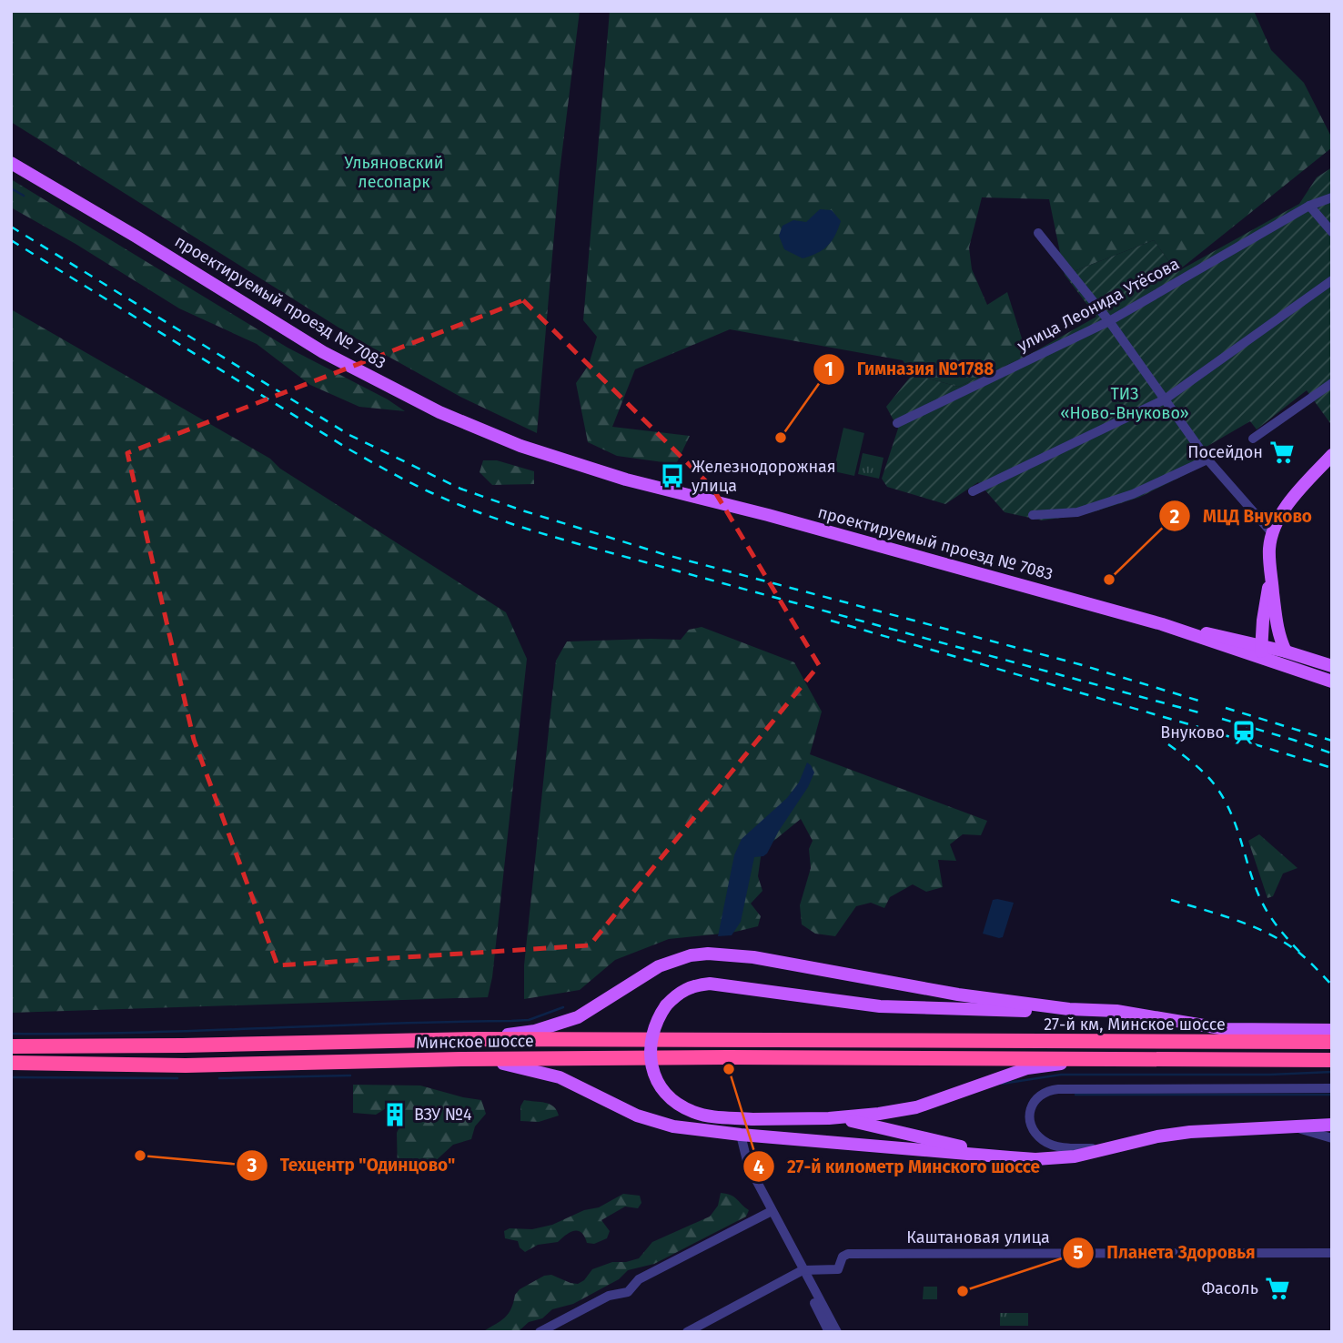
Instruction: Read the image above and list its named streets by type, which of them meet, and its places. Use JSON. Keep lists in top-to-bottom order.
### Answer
{
  "streets": {
    "highway": ["27-й км, Минское шоссе", "Минское шоссе"],
    "main road": ["проектируемый проезд № 7083"],
    "street": ["улица Леонида Утёсова", "Каштановая улица"]
  },
  "crossings": [
    ["27-й км, Минское шоссе", "Минское шоссе"]
  ],
  "parks": ["Ульяновский лесопарк", "ТИЗ «Ново-Внуково»"],
  "places": {
    "other": [
      "Гимназия №1788",
      "МЦД Внуково",
      "27-й километр Минского шоссе",
      "Техцентр \"Одинцово\"",
      "Планета Здоровья"
    ],
    "supermarket": ["Посейдон", "Фасоль"],
    "bus stop": ["Железнодорожная улица"],
    "station": ["Внуково"],
    "building": ["ВЗУ №4"]
  }
}
